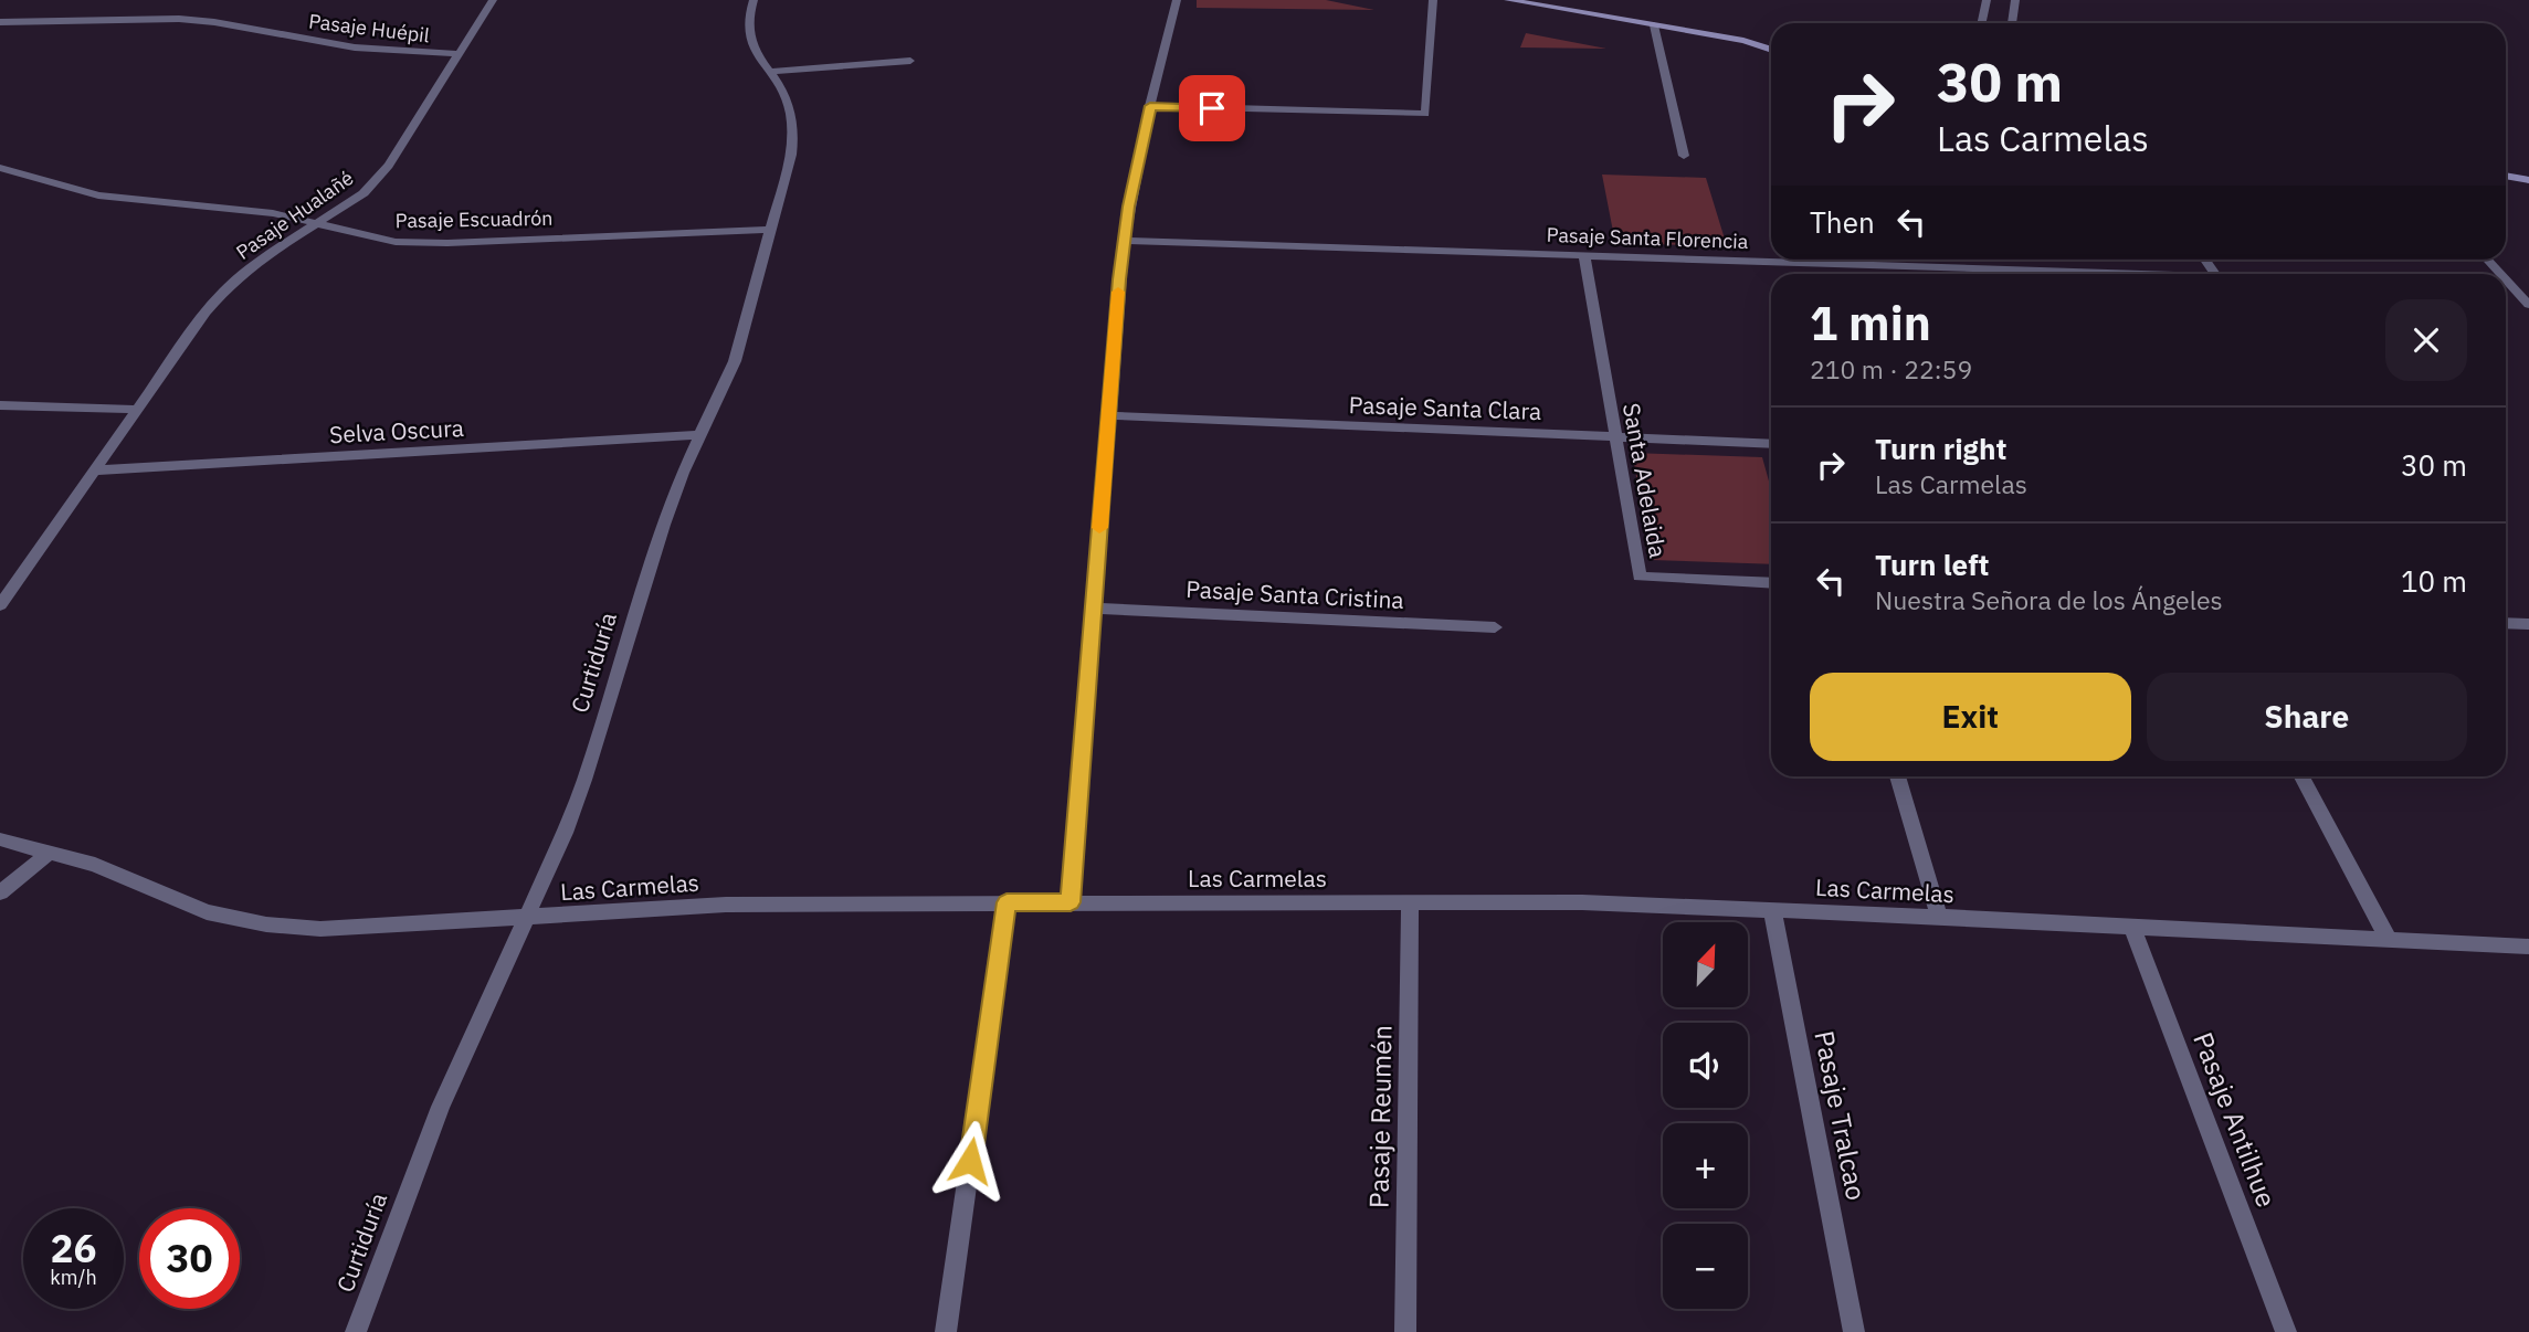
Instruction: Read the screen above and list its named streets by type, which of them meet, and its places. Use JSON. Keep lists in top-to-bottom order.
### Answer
{
  "streets": {
    "street": [
      "Pasaje Huépil",
      "Pasaje Hualañé",
      "Pasaje Escuadrón",
      "Pasaje Santa Florencia",
      "Pasaje Santa Clara",
      "Selva Oscura",
      "Santa Adelaida",
      "Pasaje Santa Cristina",
      "Curtiduría",
      "Las Carmelas",
      "Pasaje Tralcao",
      "Pasaje Reumén",
      "Pasaje Antilhue"
    ]
  },
  "crossings": [
    ["Pasaje Huépil", "Pasaje Hualañé"],
    ["Pasaje Hualañé", "Pasaje Escuadrón"],
    ["Pasaje Hualañé", "Selva Oscura"],
    ["Pasaje Escuadrón", "Curtiduría"],
    ["Pasaje Santa Florencia", "Santa Adelaida"],
    ["Pasaje Santa Clara", "Santa Adelaida"],
    ["Selva Oscura", "Curtiduría"],
    ["Curtiduría", "Las Carmelas"],
    ["Las Carmelas", "Pasaje Tralcao"],
    ["Las Carmelas", "Pasaje Reumén"],
    ["Las Carmelas", "Pasaje Antilhue"]
  ],
  "north": "top right",
  "page": {
    "turn": ["30 m", "Las Carmelas"],
    "then": "Then",
    "heading": ["1 min", "210 m · 22:59"],
    "list": [
      {
        "name": "Turn right",
        "note": "Las Carmelas",
        "value": "30 m"
      },
      {
        "name": "Turn left",
        "note": "Nuestra Señora de los Ángeles",
        "value": "10 m"
      }
    ],
    "buttons": ["Exit", "Share"],
    "map_buttons": ["+", "−"],
    "speed": "26 km/h",
    "limit": "30"
  }
}
